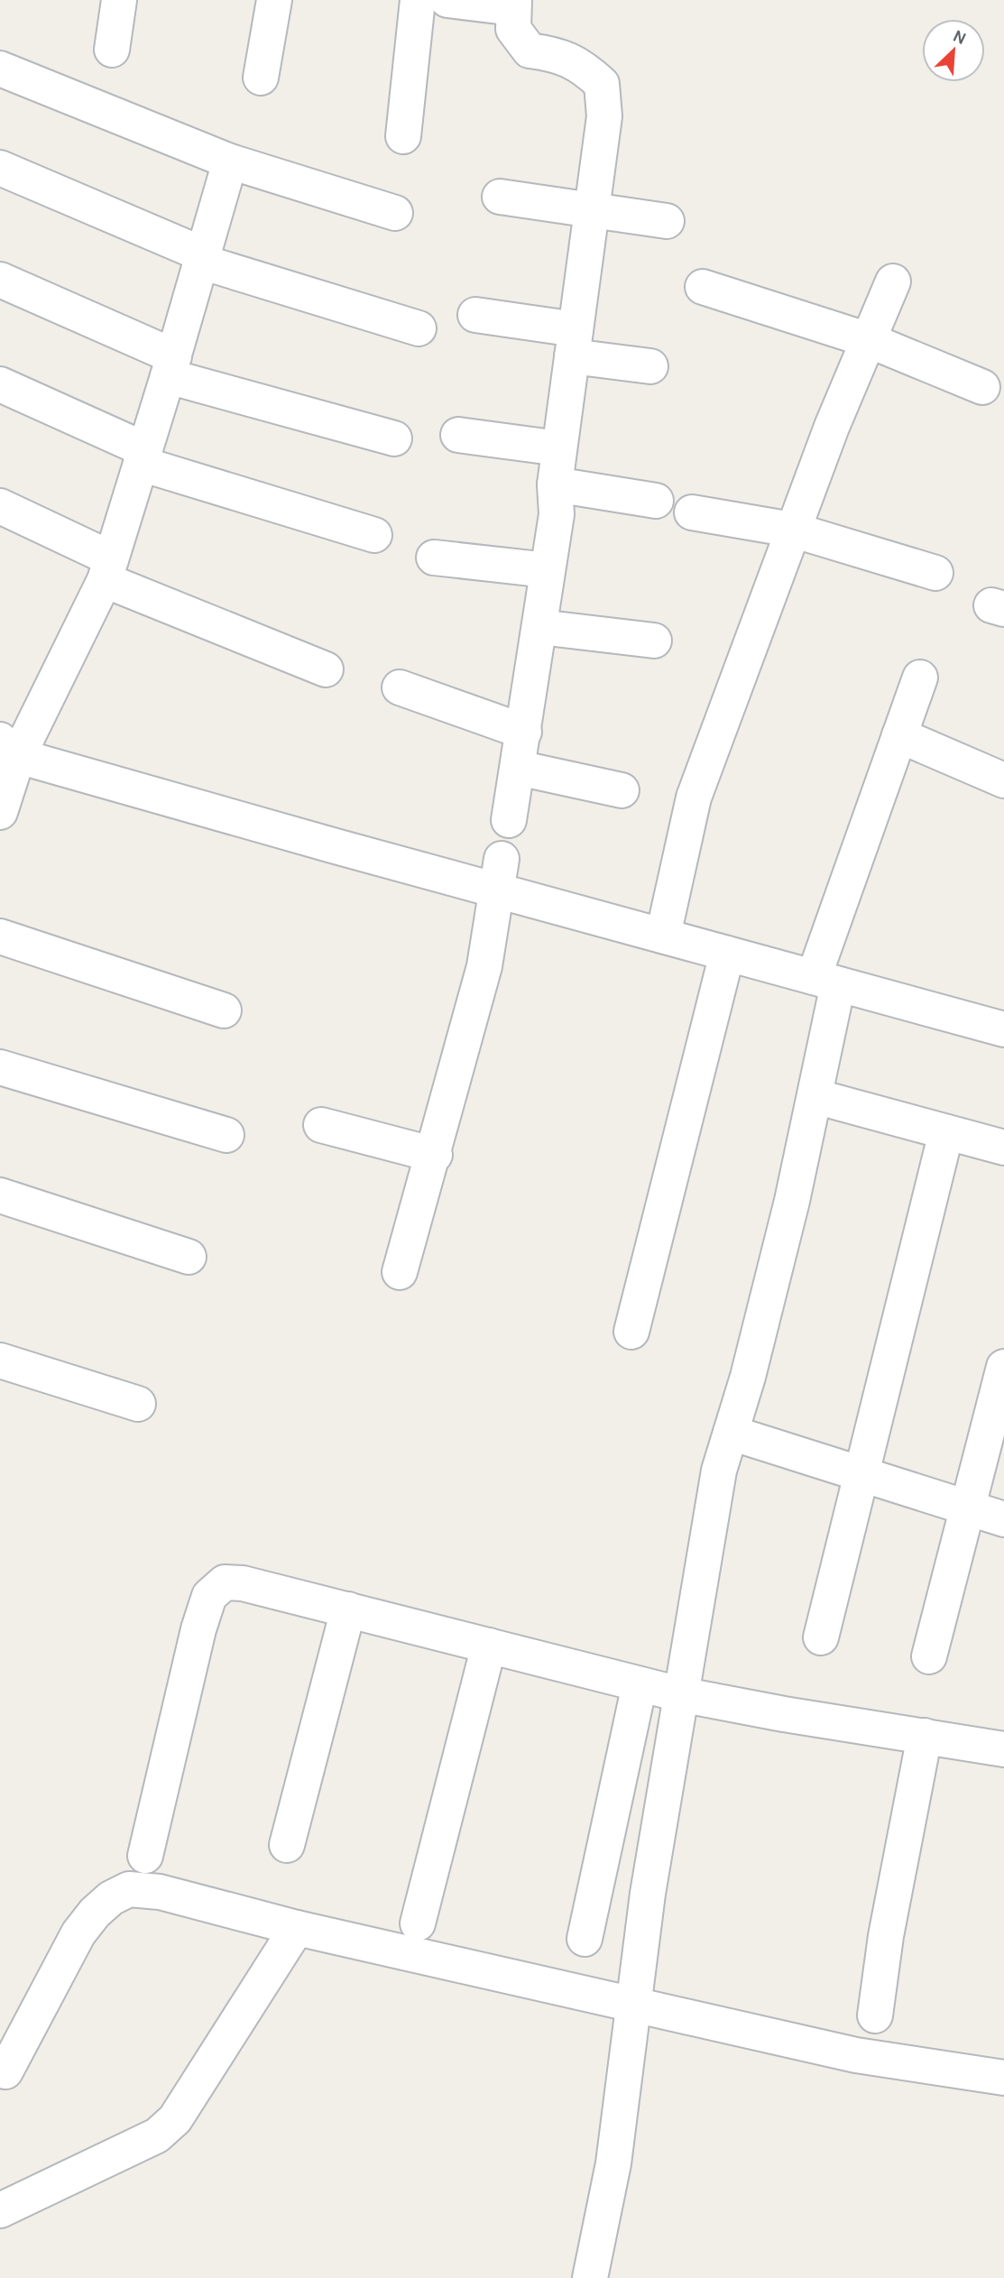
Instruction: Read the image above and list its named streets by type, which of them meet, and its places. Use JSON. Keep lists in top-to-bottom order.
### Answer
{
  "north": "top right"
}
